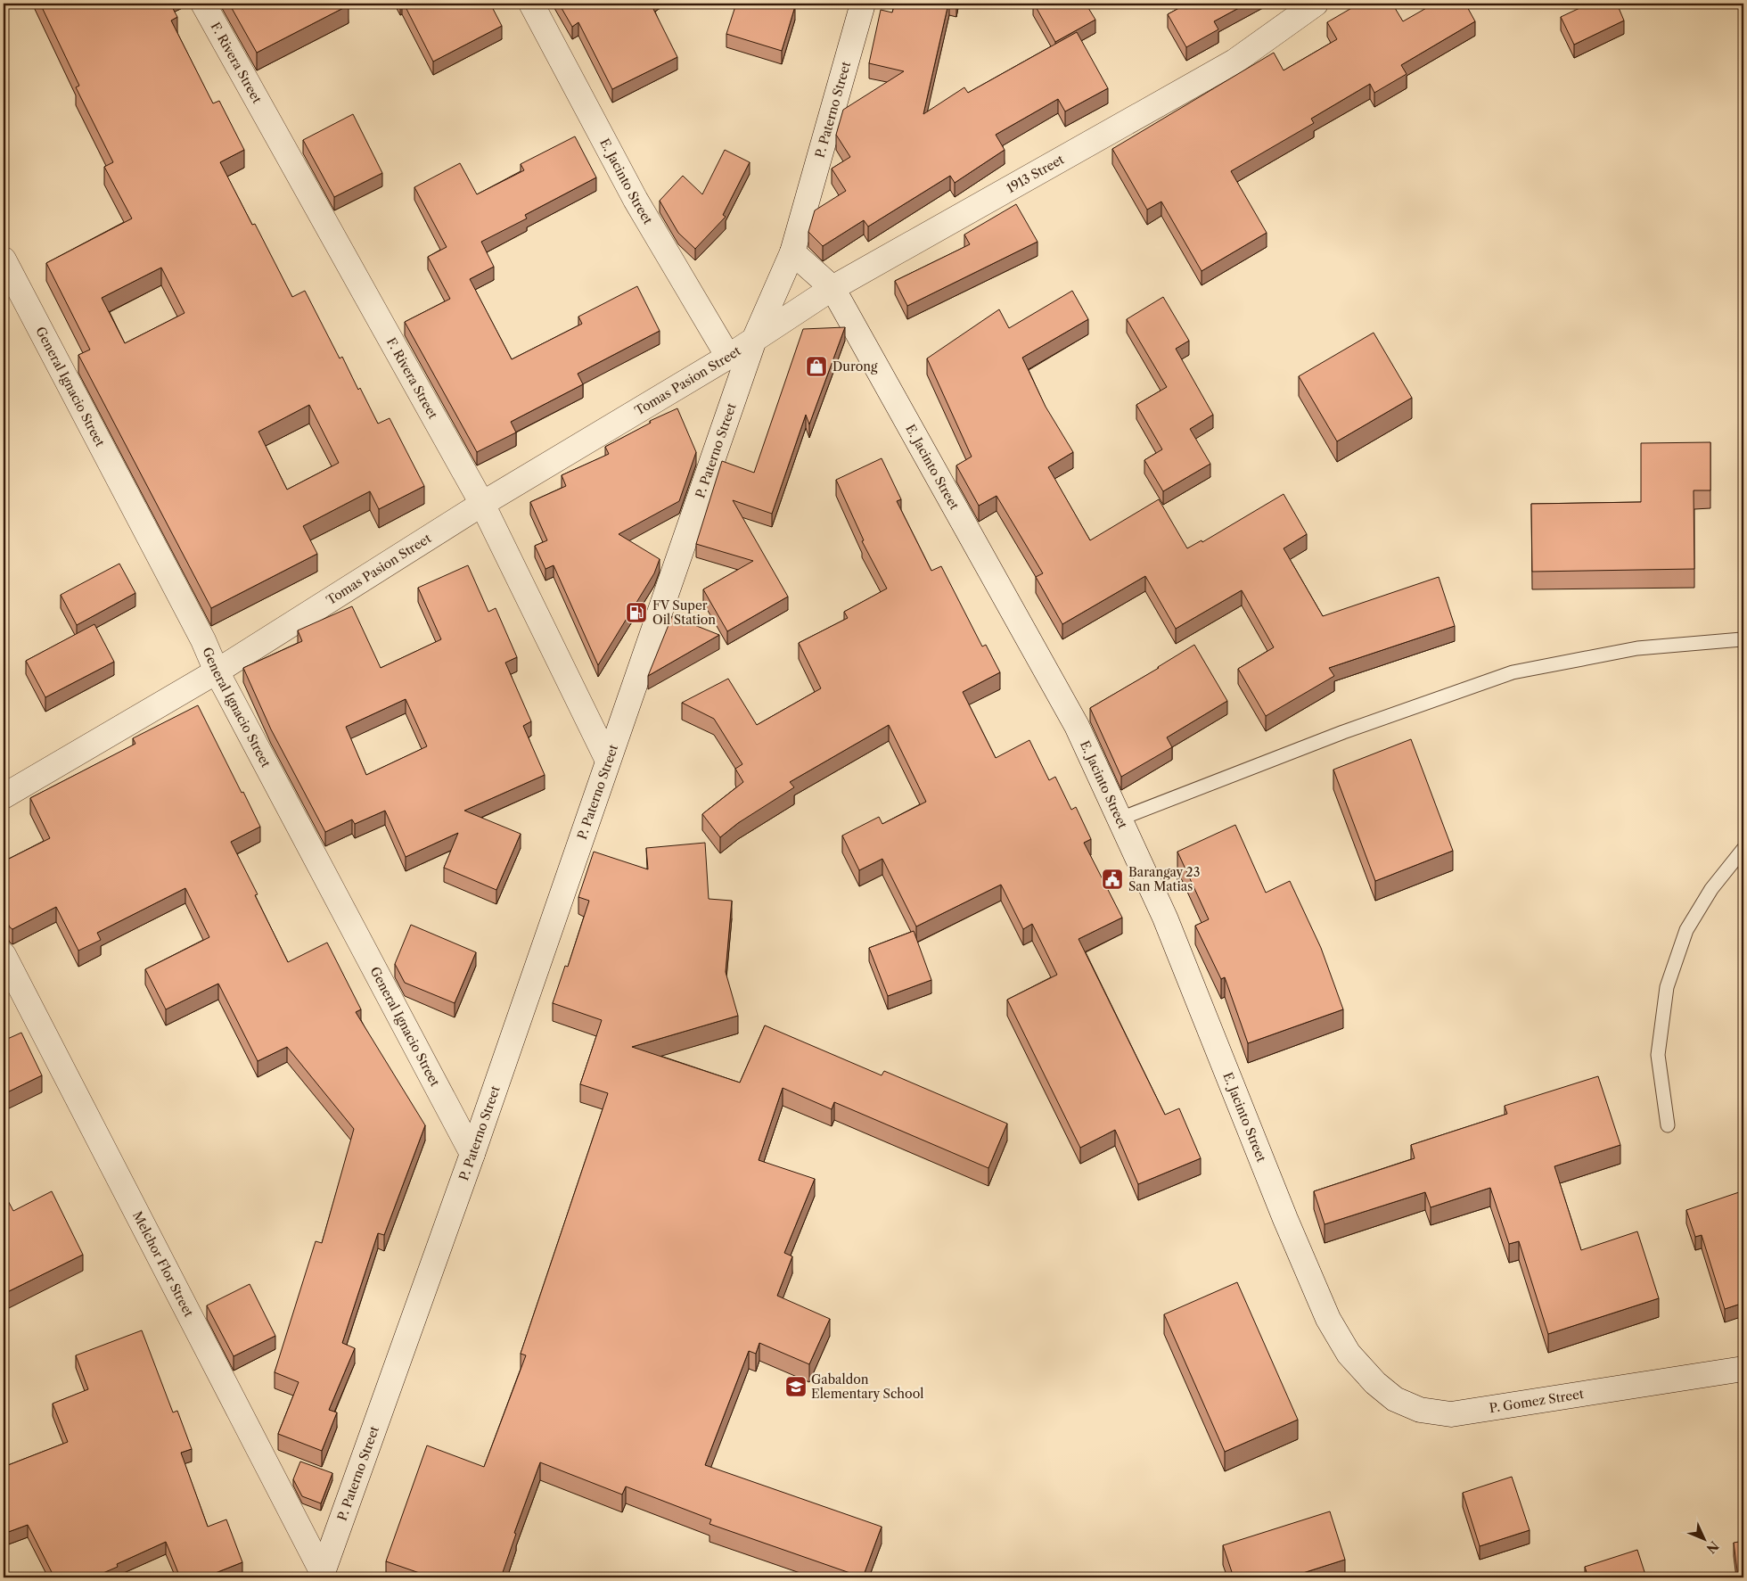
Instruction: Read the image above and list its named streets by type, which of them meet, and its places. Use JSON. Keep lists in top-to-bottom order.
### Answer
{
  "streets": {
    "street": [
      "F. Rivera Street",
      "P. Paterno Street",
      "1913 Street",
      "E. Jacinto Street",
      "Tomas Pasion Street",
      "General Ignacio Street",
      "Melchor Flor Street",
      "P. Gomez Street"
    ]
  },
  "crossings": [
    ["F. Rivera Street", "P. Paterno Street"],
    ["F. Rivera Street", "Tomas Pasion Street"],
    ["P. Paterno Street", "1913 Street"],
    ["P. Paterno Street", "E. Jacinto Street"],
    ["P. Paterno Street", "Tomas Pasion Street"],
    ["P. Paterno Street", "General Ignacio Street"],
    ["P. Paterno Street", "Melchor Flor Street"],
    ["1913 Street", "E. Jacinto Street"],
    ["1913 Street", "Tomas Pasion Street"],
    ["E. Jacinto Street", "Tomas Pasion Street"],
    ["E. Jacinto Street", "P. Gomez Street"],
    ["Tomas Pasion Street", "General Ignacio Street"]
  ],
  "places": {
    "shop": ["Durong"],
    "fuel station": ["FV Super Oil Station"],
    "public building": ["Barangay 23 San Matias"],
    "school or university": ["Gabaldon Elementary School"]
  },
  "north": "bottom right"
}
